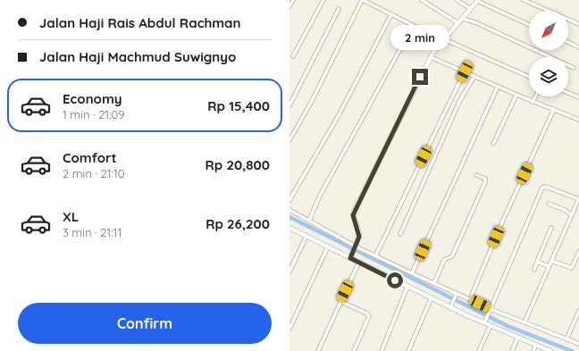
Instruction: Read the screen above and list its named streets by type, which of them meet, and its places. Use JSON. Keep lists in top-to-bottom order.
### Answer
{
  "north": "bottom left",
  "page": {
    "banner": ["Jalan Haji Rais Abdul Rachman", "Jalan Haji Machmud Suwignyo"],
    "bubble": "2 min",
    "list": [
      {
        "name": "Economy",
        "note": "1 min · 21:09",
        "value": "Rp 15,400"
      },
      {
        "name": "Comfort",
        "note": "2 min · 21:10",
        "value": "Rp 20,800"
      },
      {
        "name": "XL",
        "note": "3 min · 21:11",
        "value": "Rp 26,200"
      }
    ],
    "buttons": "Confirm"
  }
}
